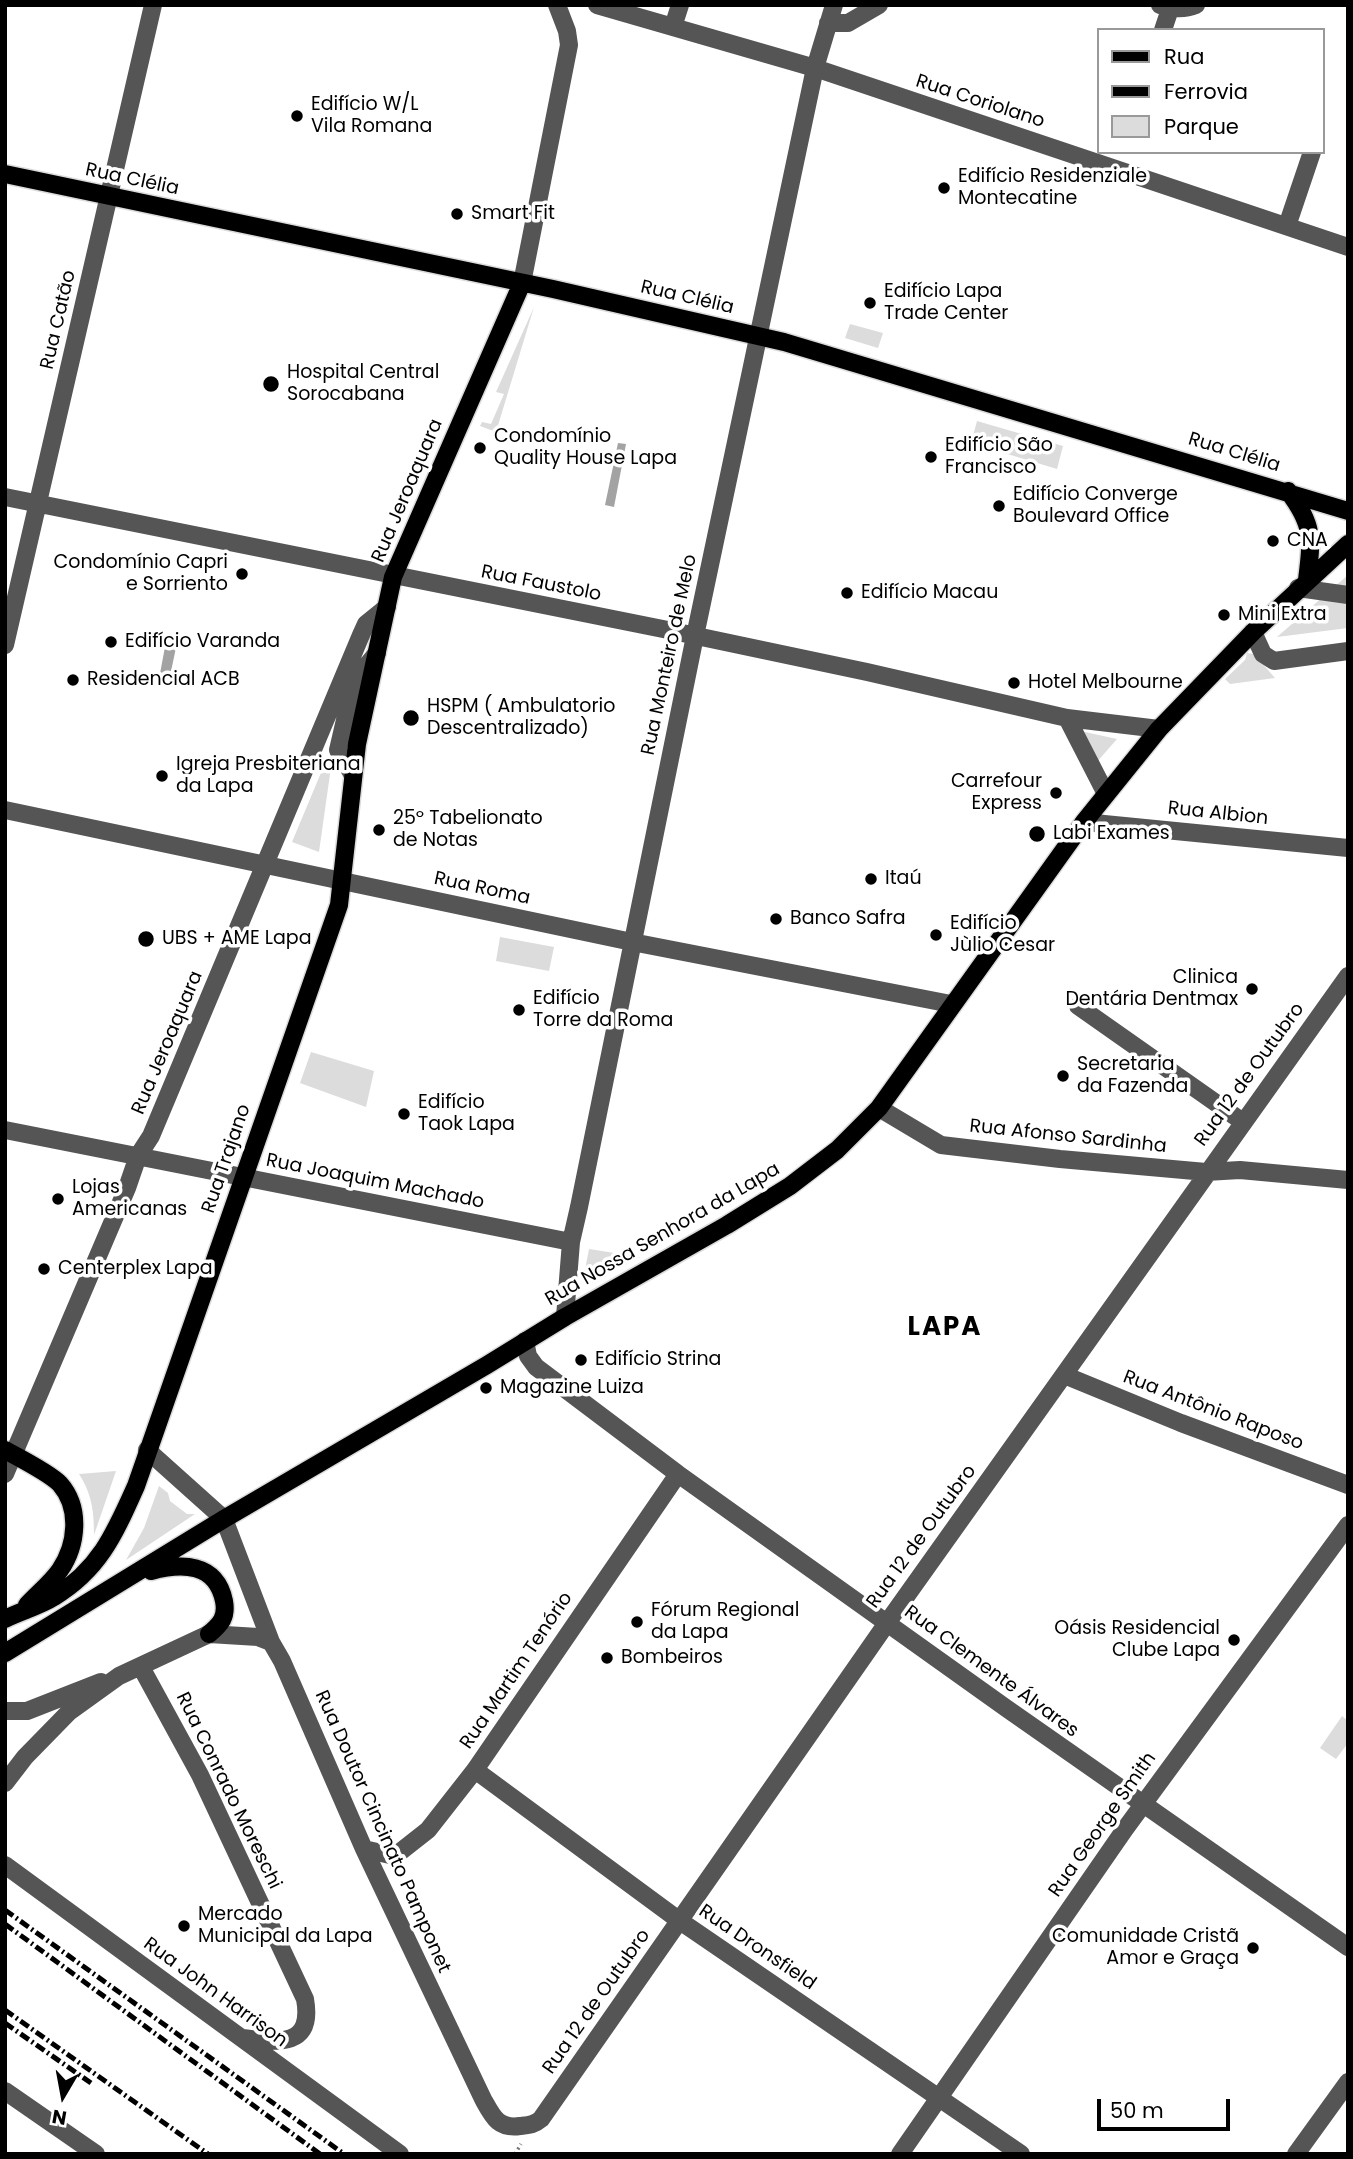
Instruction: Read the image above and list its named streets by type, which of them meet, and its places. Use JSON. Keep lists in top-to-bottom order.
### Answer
{
  "streets": {
    "main road": [
      "Rua Clélia",
      "Rua Jeroaquara",
      "Rua Trajano",
      "Rua Nossa Senhora da Lapa"
    ],
    "street": [
      "Rua Coriolano",
      "Rua Catão",
      "Rua Faustolo",
      "Rua Monteiro de Melo",
      "Rua Albion",
      "Rua Roma",
      "Rua 12 de Outubro",
      "Rua Afonso Sardinha",
      "Rua Joaquim Machado",
      "Rua Antônio Raposo",
      "Rua Martim Tenório",
      "Rua Clemente Álvares",
      "Rua Conrado Moreschi",
      "Rua George Smith",
      "Rua Doutor Cincinato Pamponet",
      "Rua Dronsfield",
      "Rua John Harrison"
    ]
  },
  "crossings": [
    ["Rua Coriolano", "Rua Monteiro de Melo"],
    ["Rua Clélia", "Rua Catão"],
    ["Rua Clélia", "Rua Jeroaquara"],
    ["Rua Clélia", "Rua Monteiro de Melo"],
    ["Rua Catão", "Rua Faustolo"],
    ["Rua Jeroaquara", "Rua Faustolo"],
    ["Rua Jeroaquara", "Rua Roma"],
    ["Rua Jeroaquara", "Rua Trajano"],
    ["Rua Jeroaquara", "Rua Joaquim Machado"],
    ["Rua Faustolo", "Rua Monteiro de Melo"],
    ["Rua Faustolo", "Rua Nossa Senhora da Lapa"],
    ["Rua Monteiro de Melo", "Rua Roma"],
    ["Rua Monteiro de Melo", "Rua Joaquim Machado"],
    ["Rua Monteiro de Melo", "Rua Nossa Senhora da Lapa"],
    ["Rua Albion", "Rua Nossa Senhora da Lapa"],
    ["Rua Roma", "Rua Trajano"],
    ["Rua Roma", "Rua Nossa Senhora da Lapa"],
    ["Rua 12 de Outubro", "Rua Afonso Sardinha"],
    ["Rua 12 de Outubro", "Rua Antônio Raposo"],
    ["Rua 12 de Outubro", "Rua Clemente Álvares"],
    ["Rua 12 de Outubro", "Rua Doutor Cincinato Pamponet"],
    ["Rua 12 de Outubro", "Rua Dronsfield"],
    ["Rua Afonso Sardinha", "Rua Nossa Senhora da Lapa"],
    ["Rua Trajano", "Rua Joaquim Machado"],
    ["Rua Nossa Senhora da Lapa", "Rua Clemente Álvares"],
    ["Rua Nossa Senhora da Lapa", "Rua Doutor Cincinato Pamponet"],
    ["Rua Martim Tenório", "Rua Clemente Álvares"],
    ["Rua Martim Tenório", "Rua Doutor Cincinato Pamponet"],
    ["Rua Martim Tenório", "Rua Dronsfield"],
    ["Rua Clemente Álvares", "Rua George Smith"],
    ["Rua Conrado Moreschi", "Rua John Harrison"],
    ["Rua George Smith", "Rua Dronsfield"]
  ],
  "districts": ["LAPA"],
  "places": [
    "Edifício W/L Vila Romana",
    "Edifício Residenziale Montecatine",
    "Smart Fit",
    "Edifício Lapa Trade Center",
    "Hospital Central Sorocabana",
    "Condomínio Quality House Lapa",
    "Edifício São Francisco",
    "Edifício Converge Boulevard Office",
    "CNA",
    "Condomínio Capri e Sorriento",
    "Edifício Macau",
    "Mini Extra",
    "Edifício Varanda",
    "Residencial ACB",
    "Hotel Melbourne",
    "HSPM ( Ambulatorio Descentralizado)",
    "Igreja Presbiteriana da Lapa",
    "Carrefour Express",
    "25º Tabelionato de Notas",
    "Labi Exames",
    "Itaú",
    "Banco Safra",
    "Edifício Jùlio Cesar",
    "UBS + AME Lapa",
    "Clinica Dentária Dentmax",
    "Edifício Torre da Roma",
    "Secretaria da Fazenda",
    "Edifício Taok Lapa",
    "Lojas Americanas",
    "Centerplex Lapa",
    "Edifício Strina",
    "Magazine Luiza",
    "Fórum Regional da Lapa",
    "Oásis Residencial Clube Lapa",
    "Bombeiros",
    "Mercado Municipal da Lapa",
    "Comunidade Cristã Amor e Graça"
  ],
  "legend": ["Rua", "Ferrovia", "Parque"],
  "scale_bar": "50 m",
  "north": "bottom"
}
